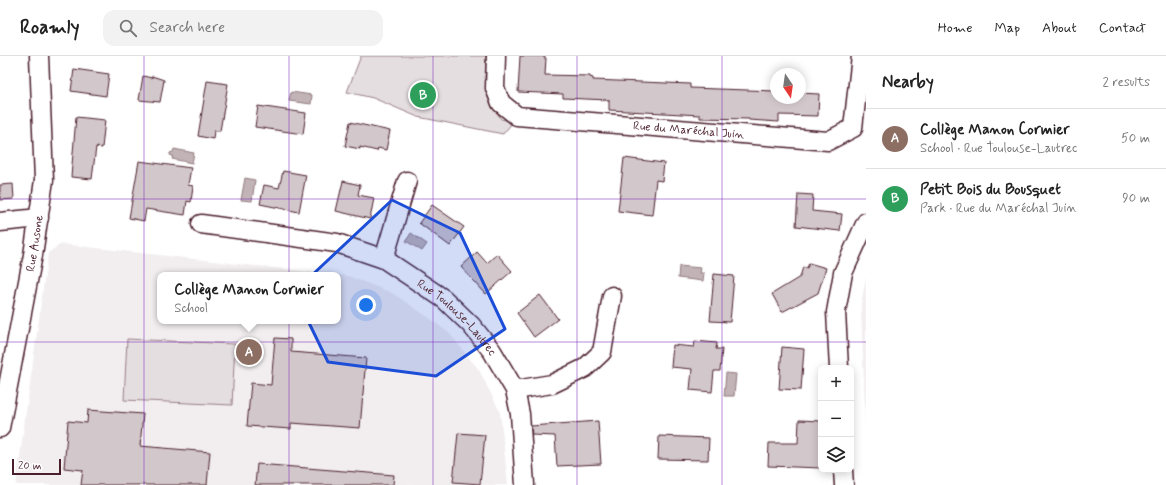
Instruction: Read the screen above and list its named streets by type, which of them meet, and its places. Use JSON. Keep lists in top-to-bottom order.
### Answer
{
  "streets": {
    "street": ["Rue du Maréchal Juin", "Rue Ausone", "Rue Toulouse-Lautrec"]
  },
  "scale_bar": "20 m",
  "north": "bottom",
  "page": {
    "header": "Roamly",
    "search": "Search here",
    "nav": [
      "Home",
      "Map",
      "About",
      "Contact"
    ],
    "heading": ["Nearby", "2 results"],
    "pins": ["B", "A"],
    "list": [
      {
        "mark": "A",
        "name": "Collège Manon Cormier",
        "note": "School · Rue Toulouse-Lautrec",
        "value": "50 m"
      },
      {
        "mark": "B",
        "name": "Petit Bois du Bousquet",
        "note": "Park · Rue du Maréchal Juin",
        "value": "90 m"
      }
    ],
    "popup": ["Collège Manon Cormier", "School"],
    "map_buttons": ["+", "−"],
    "scale": "20 m"
  }
}
